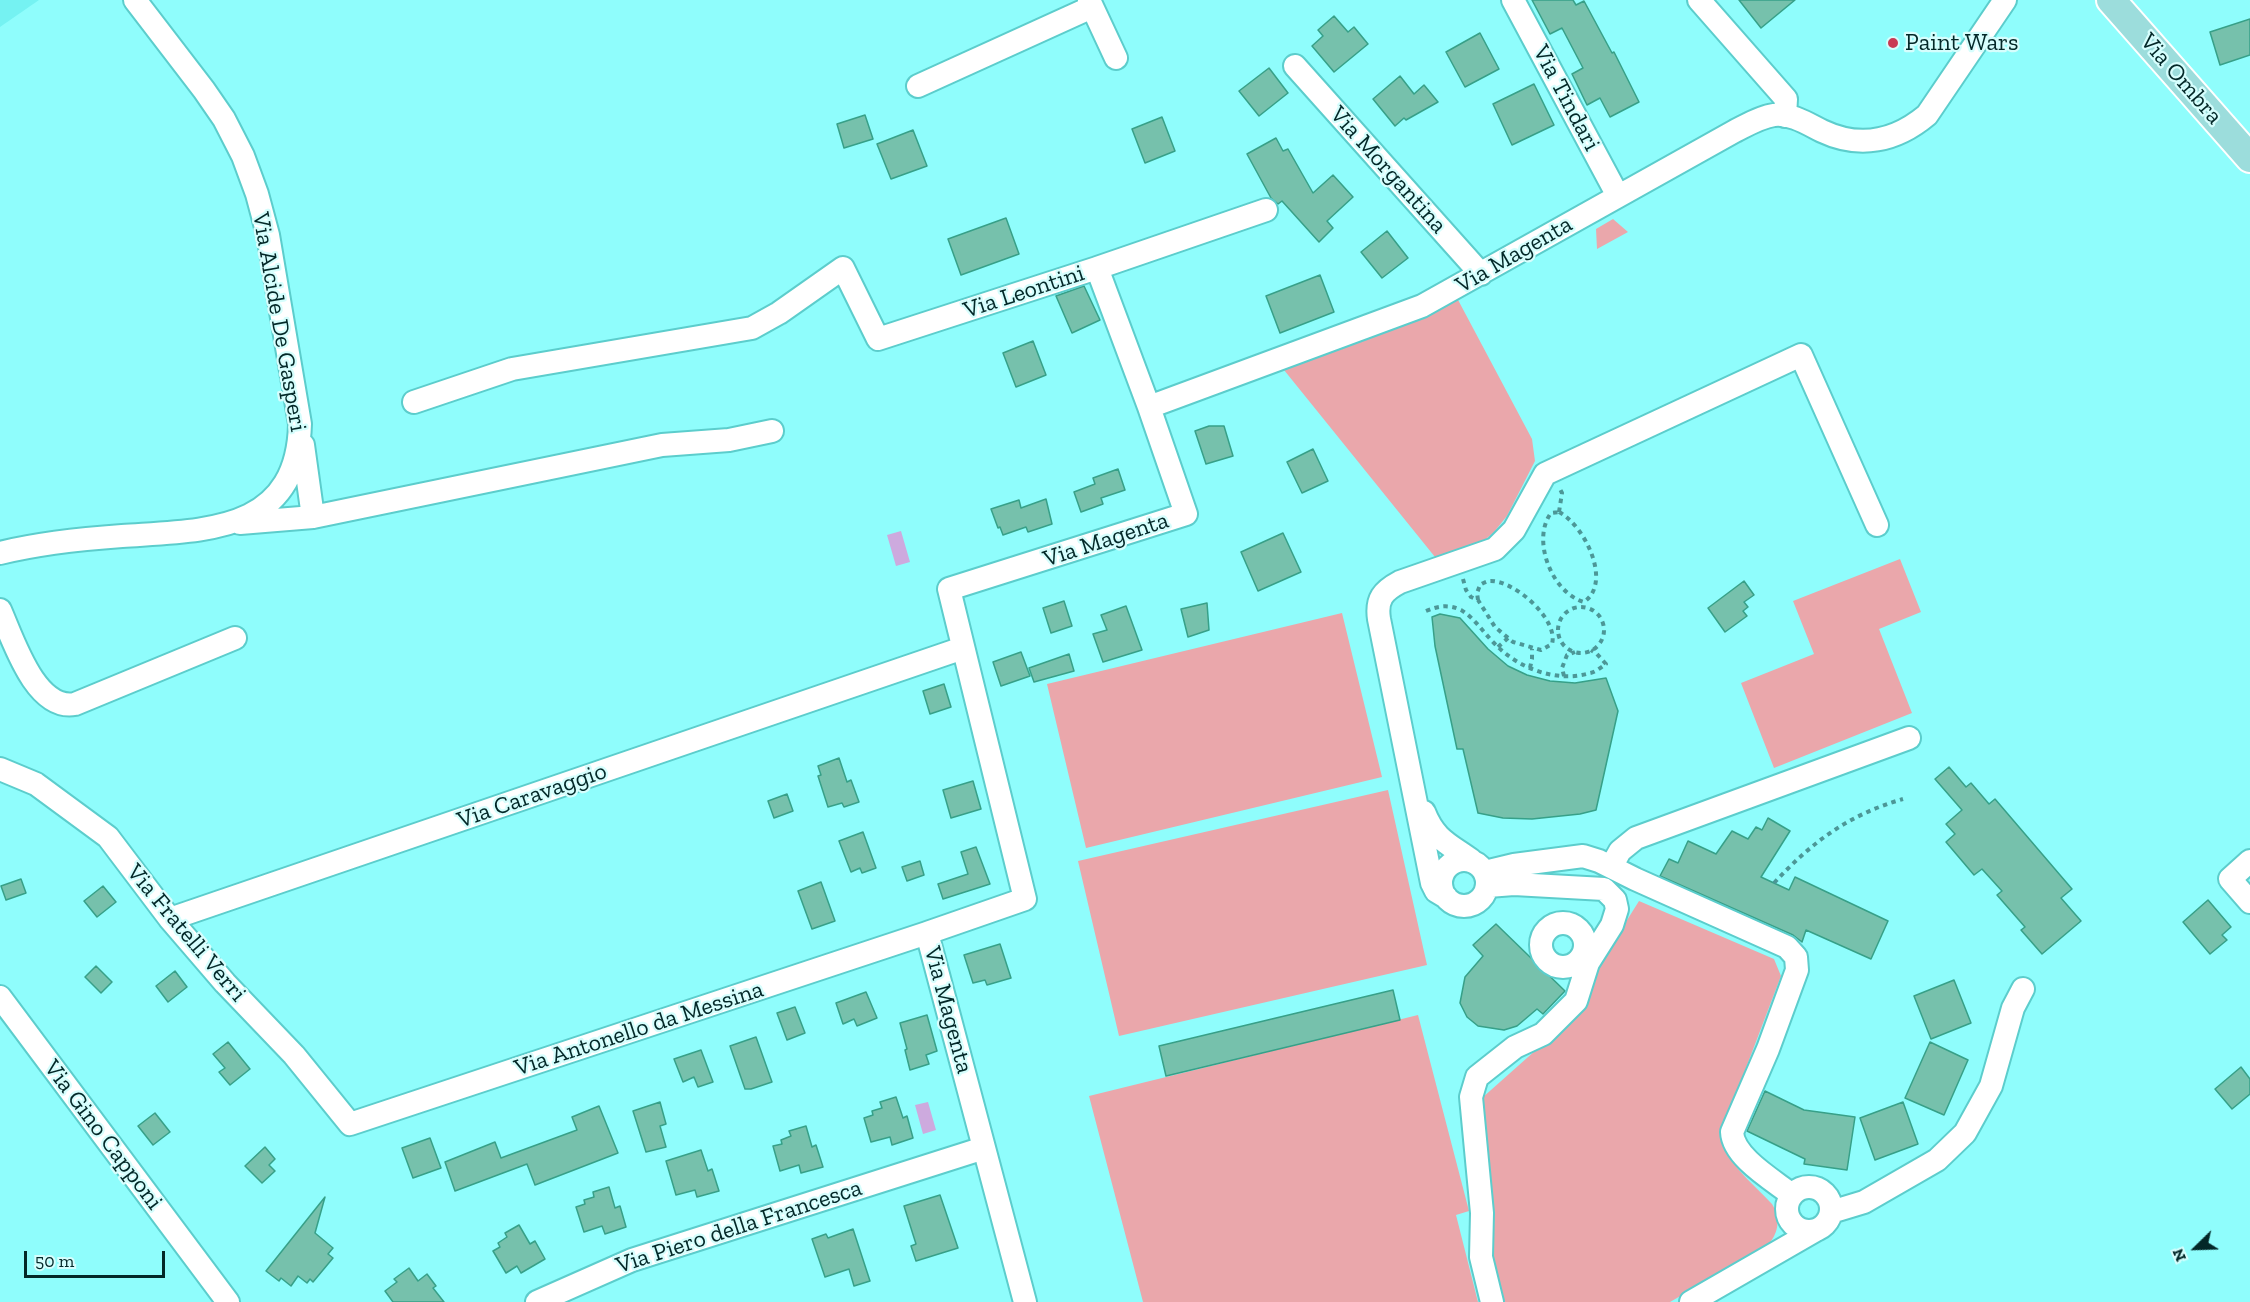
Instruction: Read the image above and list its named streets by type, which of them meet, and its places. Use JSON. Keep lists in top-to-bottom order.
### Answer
{
  "streets": {
    "main road": ["Via Ombra"],
    "street": [
      "Via Tindari",
      "Via Morgantina",
      "Via Magenta",
      "Via Leontini",
      "Via Alcide De Gasperi",
      "Via Caravaggio",
      "Via Fratelli Verri",
      "Via Antonello da Messina",
      "Via Gino Capponi",
      "Via Piero della Francesca"
    ]
  },
  "crossings": [
    ["Via Tindari", "Via Magenta"],
    ["Via Morgantina", "Via Magenta"],
    ["Via Magenta", "Via Leontini"],
    ["Via Magenta", "Via Caravaggio"],
    ["Via Magenta", "Via Antonello da Messina"],
    ["Via Magenta", "Via Piero della Francesca"],
    ["Via Caravaggio", "Via Fratelli Verri"],
    ["Via Fratelli Verri", "Via Antonello da Messina"]
  ],
  "places": ["Paint Wars"],
  "scale_bar": "50 m",
  "north": "bottom left"
}
